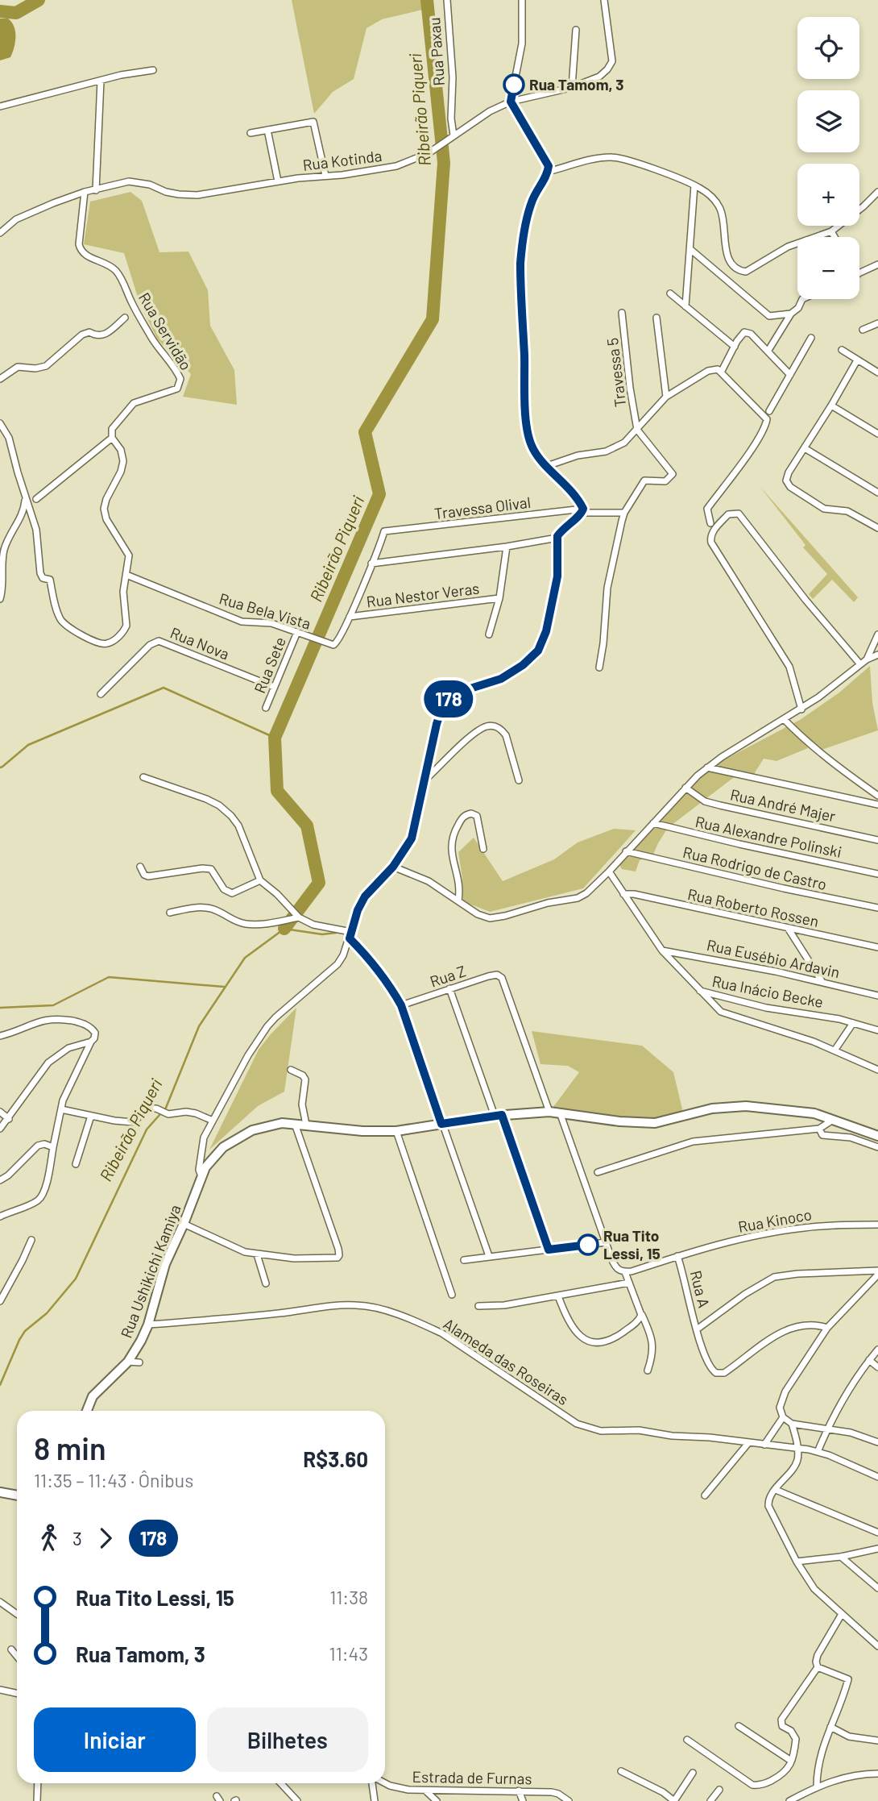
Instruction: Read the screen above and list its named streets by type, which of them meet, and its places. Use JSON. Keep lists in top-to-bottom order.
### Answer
{
  "streets": {
    "main road": ["Rua Ushikichi Kamiya"],
    "street": [
      "Rua Paxau",
      "Rua Kotinda",
      "Rua Servidão",
      "Travessa 5",
      "Travessa Olival",
      "Rua Nestor Veras",
      "Rua Bela Vista",
      "Rua Nova",
      "Rua Sete",
      "Rua André Majer",
      "Rua Alexandre Polinski",
      "Rua Rodrigo de Castro",
      "Rua Roberto Rossen",
      "Rua Eusébio Ardavin",
      "Rua Z",
      "Rua Inácio Becke",
      "Rua Kinoco",
      "Rua A",
      "Alameda das Roseiras",
      "Estrada de Furnas"
    ]
  },
  "crossings": [
    ["Rua Paxau", "Rua Kotinda"],
    ["Rua Kotinda", "Rua Servidão"],
    ["Rua Nestor Veras", "Rua Bela Vista"],
    ["Rua Bela Vista", "Rua Sete"],
    ["Rua Nova", "Rua Sete"],
    ["Rua Roberto Rossen", "Rua Inácio Becke"],
    ["Rua Eusébio Ardavin", "Rua Inácio Becke"],
    ["Rua Z", "Rua Ushikichi Kamiya"],
    ["Rua Kinoco", "Rua A"],
    ["Rua Ushikichi Kamiya", "Alameda das Roseiras"]
  ],
  "water": ["Ribeirão Piqueri"],
  "places": ["Rua Tamom, 3", "Rua Tito Lessi, 15"],
  "lines": ["bus line 178"],
  "page": {
    "on_map": "178",
    "map_buttons": ["+", "−"],
    "heading": ["8 min", "11:35 – 11:43 · Ônibus", "R$3.60"],
    "legs": ["3", "178"],
    "list": [
      {
        "name": "Rua Tito Lessi, 15",
        "value": "11:38"
      },
      {
        "name": "Rua Tamom, 3",
        "value": "11:43"
      }
    ],
    "buttons": ["Iniciar", "Bilhetes"]
  }
}
